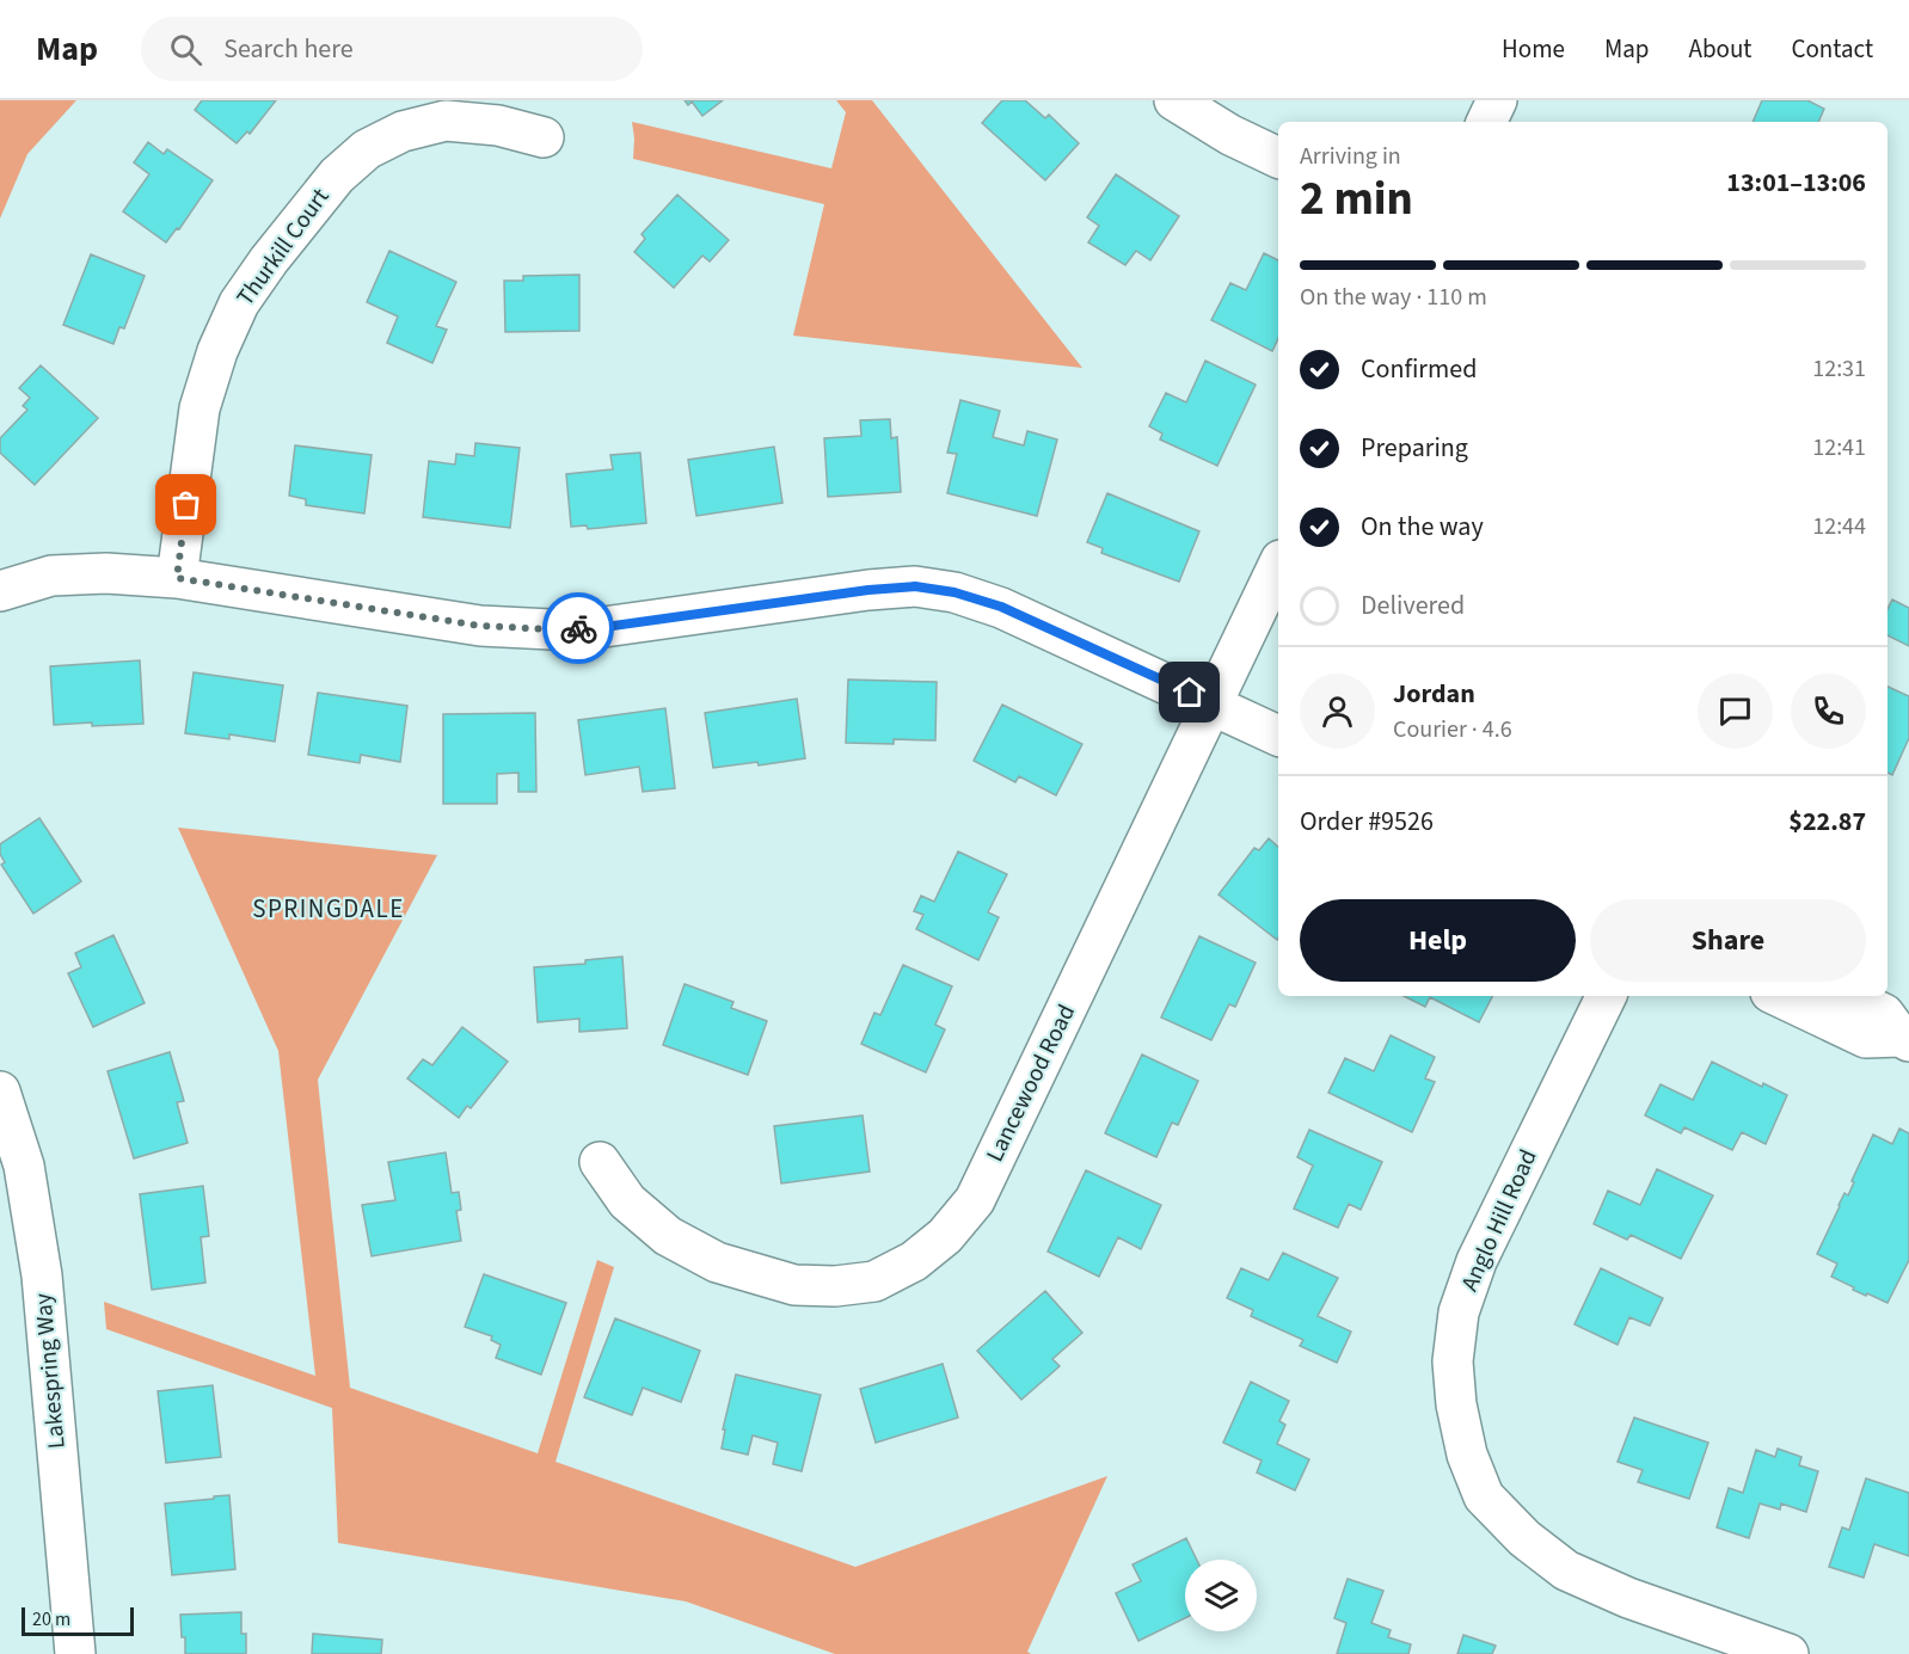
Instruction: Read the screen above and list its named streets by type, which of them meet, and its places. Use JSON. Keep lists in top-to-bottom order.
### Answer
{
  "streets": {
    "street": [
      "Thurkill Court",
      "Lancewood Road",
      "Anglo Hill Road",
      "Lakespring Way"
    ]
  },
  "districts": ["SPRINGDALE"],
  "scale_bar": "20 m",
  "page": {
    "header": "Map",
    "search": "Search here",
    "nav": [
      "Home",
      "Map",
      "About",
      "Contact"
    ],
    "heading": ["2 min", "Arriving in", "13:01–13:06"],
    "panel": [
      "Jordan",
      "Courier · 4.6",
      "Order #9526",
      "$22.87"
    ],
    "bar": "On the way · 110 m",
    "list": [
      ["Confirmed", "12:31"],
      ["Preparing", "12:41"],
      ["On the way", "12:44"],
      "Delivered"
    ],
    "buttons": ["Help", "Share"],
    "scale": "20 m"
  }
}
